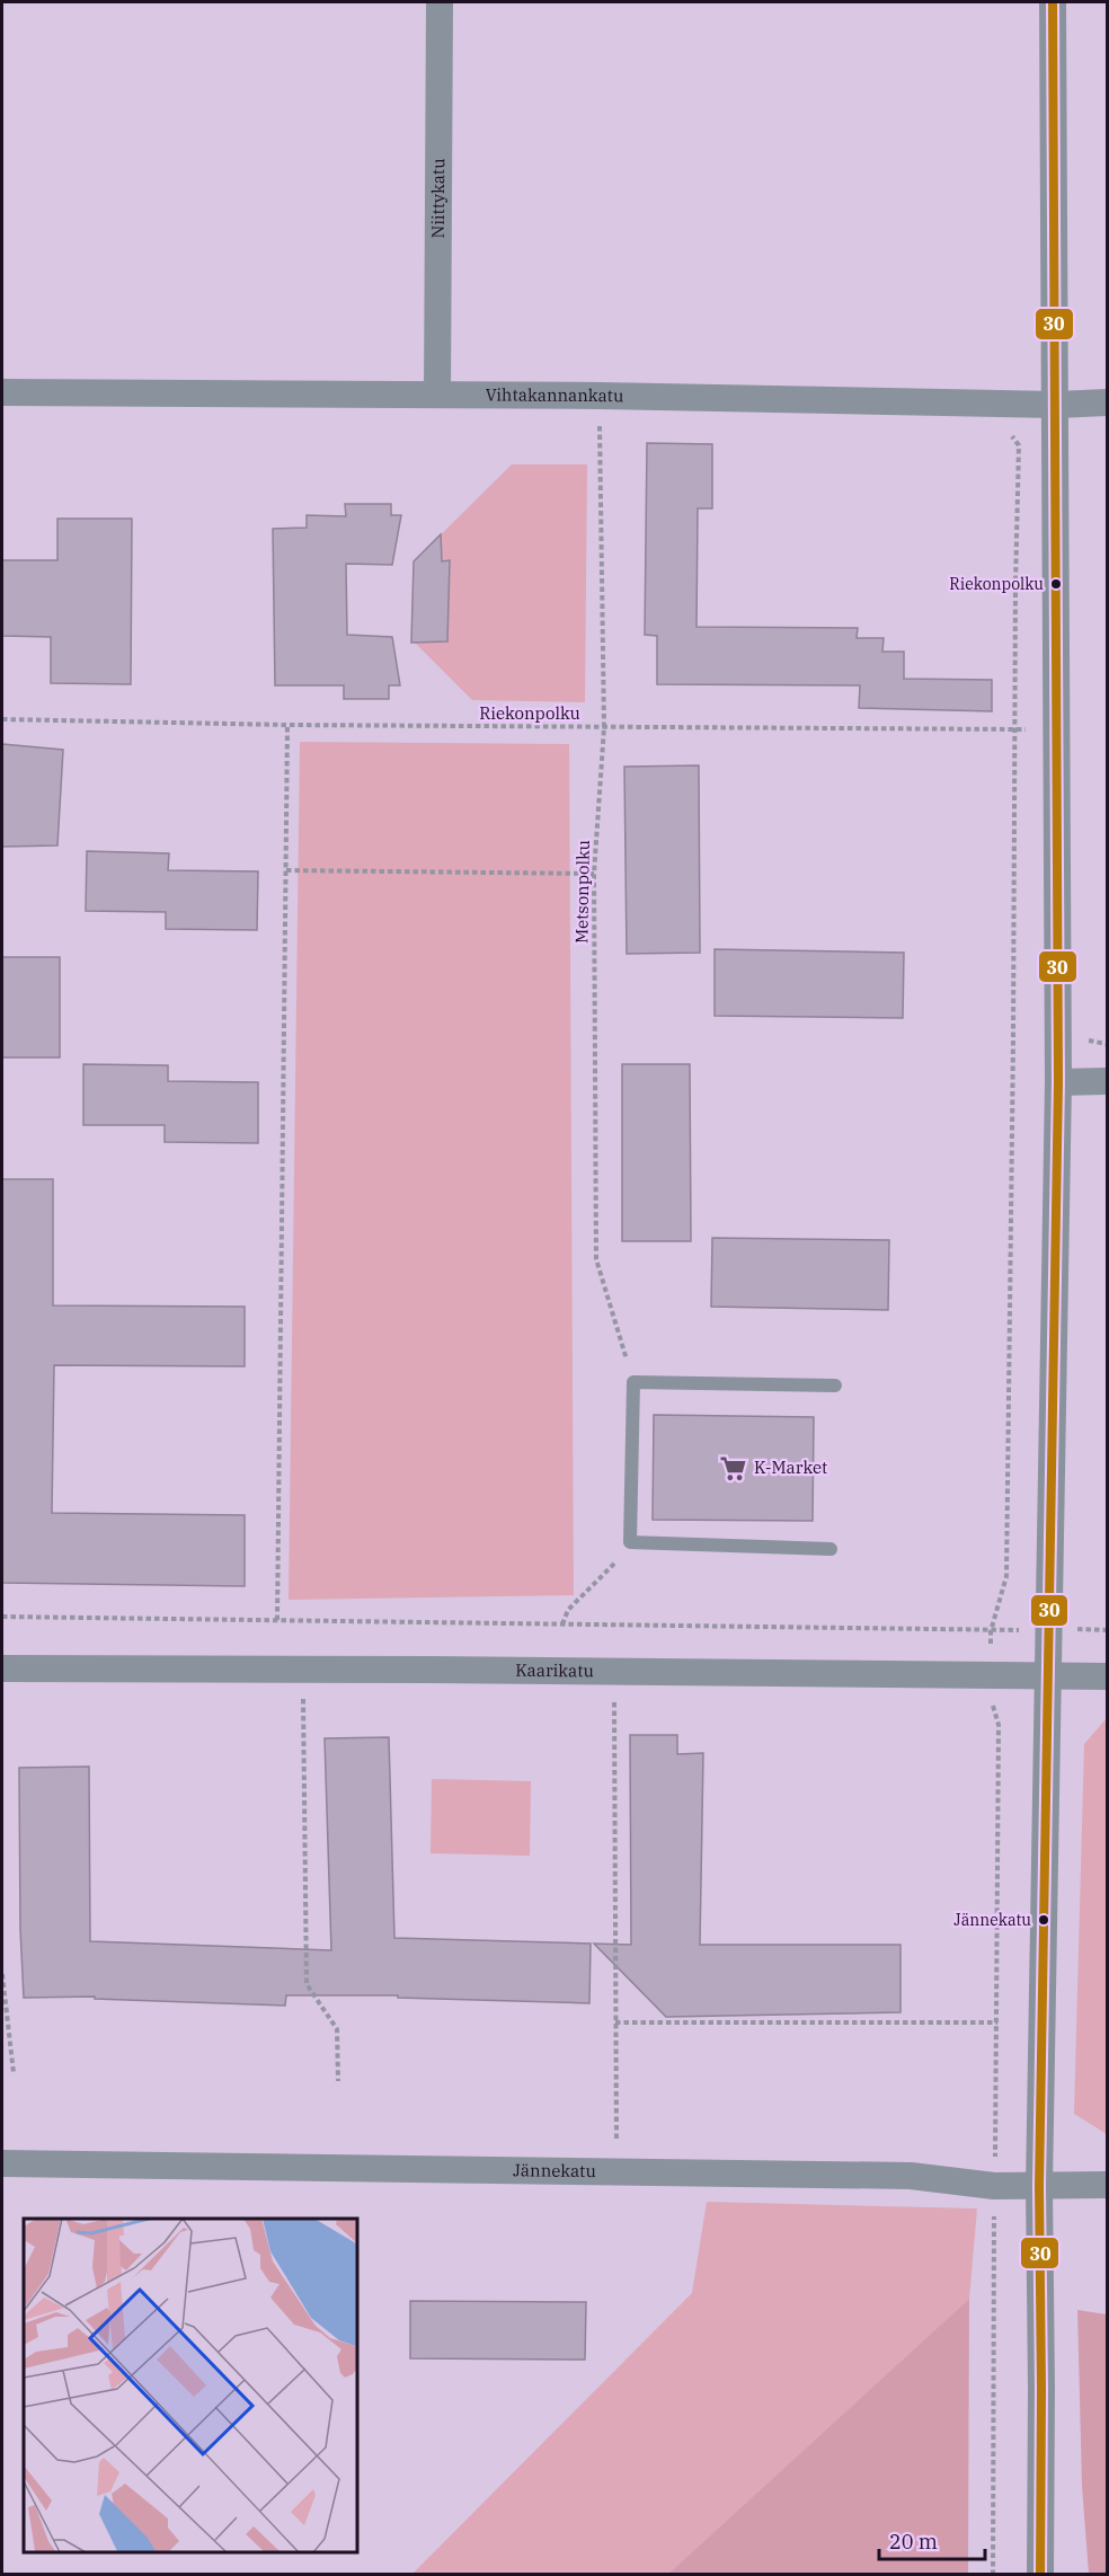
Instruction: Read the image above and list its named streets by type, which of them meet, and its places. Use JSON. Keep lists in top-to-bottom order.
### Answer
{
  "streets": {
    "street": [
      "Niittykatu",
      "Vihtakannankatu",
      "Kaarikatu",
      "Jännekatu"
    ],
    "path": ["Riekonpolku", "Metsonpolku"]
  },
  "crossings": [
    ["Niittykatu", "Vihtakannankatu"],
    ["Vihtakannankatu", "Metsonpolku"],
    ["Riekonpolku", "Metsonpolku"]
  ],
  "places": {
    "other": ["Riekonpolku", "Jännekatu"],
    "supermarket": ["K-Market"]
  },
  "lines": ["transit line 30"],
  "scale_bar": "20 m"
}
